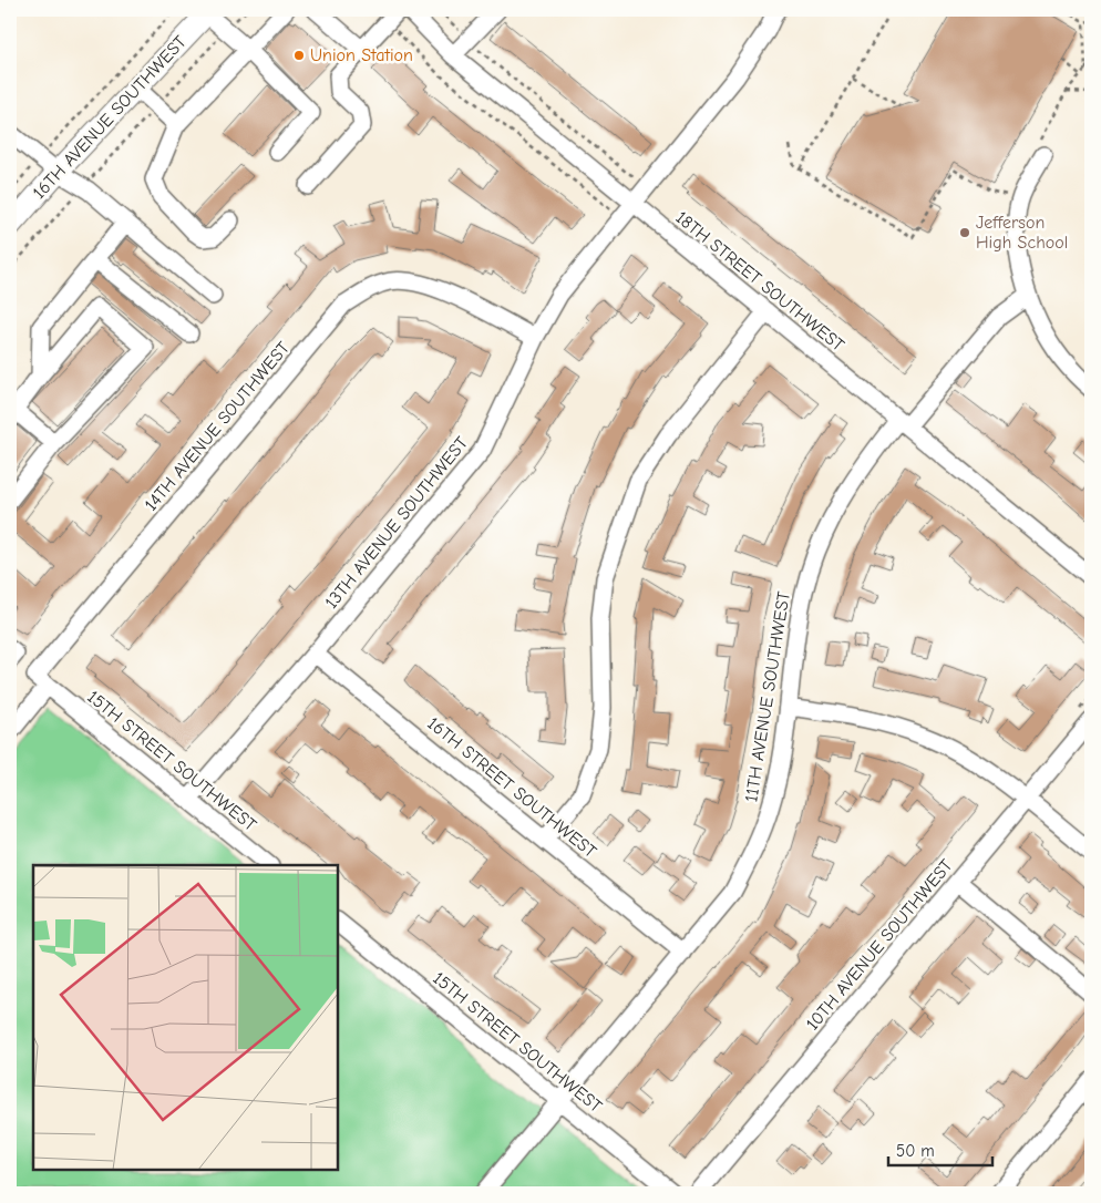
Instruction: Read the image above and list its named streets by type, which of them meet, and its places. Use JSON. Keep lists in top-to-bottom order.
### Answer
{
  "streets": {
    "main road": ["16TH AVENUE SOUTHWEST"],
    "street": [
      "18TH STREET SOUTHWEST",
      "14TH AVENUE SOUTHWEST",
      "13TH AVENUE SOUTHWEST",
      "11TH AVENUE SOUTHWEST",
      "15TH STREET SOUTHWEST",
      "16TH STREET SOUTHWEST",
      "10TH AVENUE SOUTHWEST"
    ]
  },
  "crossings": [
    ["18TH STREET SOUTHWEST", "13TH AVENUE SOUTHWEST"],
    ["18TH STREET SOUTHWEST", "11TH AVENUE SOUTHWEST"],
    ["14TH AVENUE SOUTHWEST", "13TH AVENUE SOUTHWEST"],
    ["14TH AVENUE SOUTHWEST", "15TH STREET SOUTHWEST"],
    ["13TH AVENUE SOUTHWEST", "15TH STREET SOUTHWEST"],
    ["13TH AVENUE SOUTHWEST", "16TH STREET SOUTHWEST"],
    ["11TH AVENUE SOUTHWEST", "15TH STREET SOUTHWEST"],
    ["11TH AVENUE SOUTHWEST", "16TH STREET SOUTHWEST"]
  ],
  "places": ["Union Station", "Jefferson High School"],
  "scale_bar": "50 m"
}
